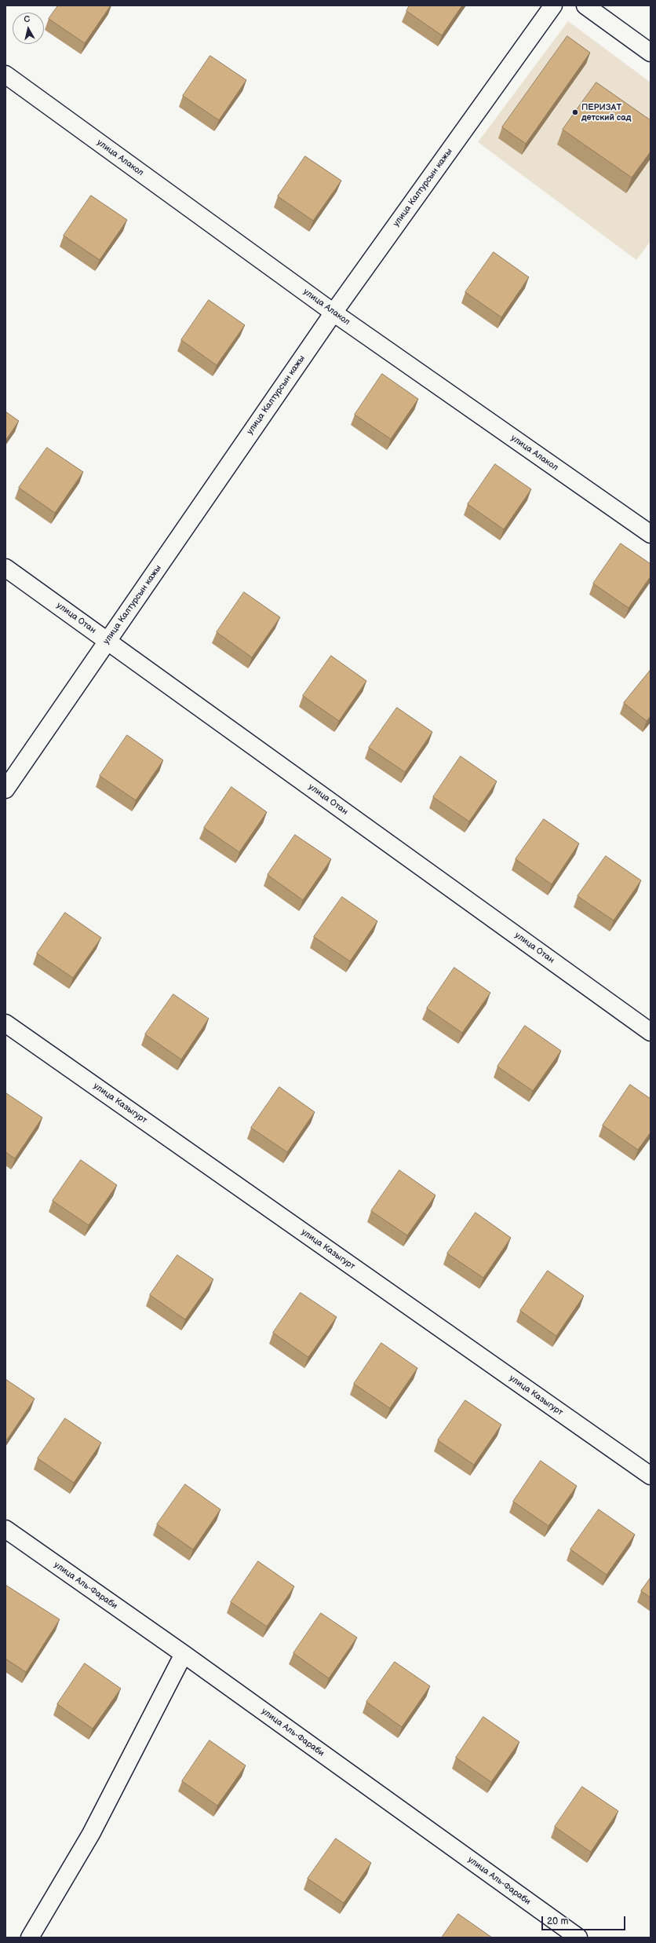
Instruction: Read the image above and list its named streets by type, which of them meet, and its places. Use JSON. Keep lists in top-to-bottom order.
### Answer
{
  "streets": {
    "street": [
      "улица Алакол",
      "улица Калтурсын кажы",
      "улица Отан",
      "улица Казыгурт",
      "улица Аль-Фараби"
    ]
  },
  "crossings": [
    ["улица Алакол", "улица Калтурсын кажы"],
    ["улица Калтурсын кажы", "улица Отан"]
  ],
  "places": ["ПЕРИЗАТ детский сад"],
  "scale_bar": "20 m",
  "north": "top"
}
